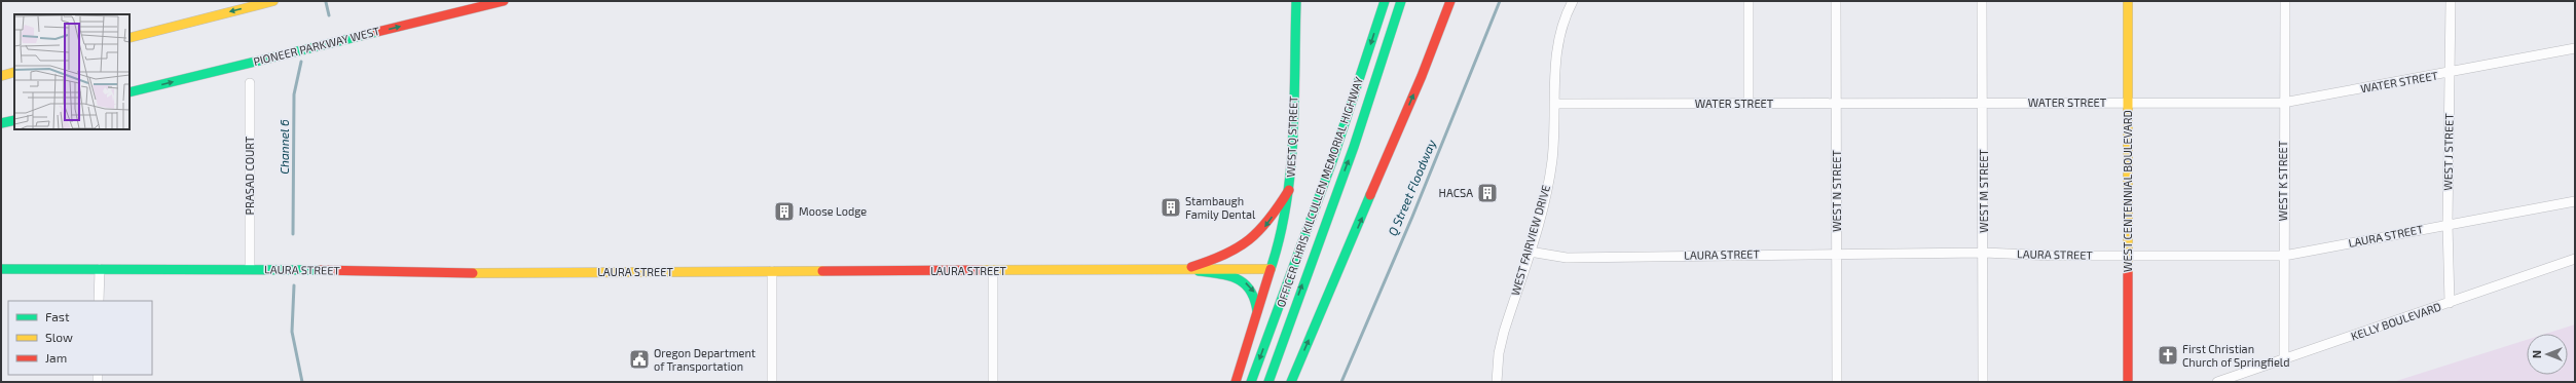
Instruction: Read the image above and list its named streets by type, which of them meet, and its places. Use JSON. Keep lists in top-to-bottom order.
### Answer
{
  "streets": {
    "main road": [
      "PIONEER PARKWAY WEST",
      "WEST Q STREET",
      "WEST CENTENNIAL BOULEVARD",
      "OFFICER CHRIS KILCULLEN MEMORIAL HIGHWAY",
      "LAURA STREET"
    ],
    "street": [
      "WATER STREET",
      "WEST J STREET",
      "PRASAD COURT",
      "WEST K STREET",
      "WEST N STREET",
      "WEST M STREET",
      "WEST FAIRVIEW DRIVE",
      "KELLY BOULEVARD"
    ]
  },
  "crossings": [
    ["WATER STREET", "WEST J STREET"],
    ["WATER STREET", "WEST K STREET"],
    ["WATER STREET", "WEST N STREET"],
    ["WATER STREET", "WEST M STREET"],
    ["WATER STREET", "WEST CENTENNIAL BOULEVARD"],
    ["WATER STREET", "WEST FAIRVIEW DRIVE"],
    ["WEST Q STREET", "LAURA STREET"],
    ["WEST J STREET", "LAURA STREET"],
    ["WEST J STREET", "KELLY BOULEVARD"],
    ["PRASAD COURT", "LAURA STREET"],
    ["WEST K STREET", "LAURA STREET"],
    ["WEST K STREET", "KELLY BOULEVARD"],
    ["WEST N STREET", "LAURA STREET"],
    ["WEST M STREET", "LAURA STREET"],
    ["WEST CENTENNIAL BOULEVARD", "LAURA STREET"],
    ["LAURA STREET", "WEST FAIRVIEW DRIVE"]
  ],
  "water": ["Channel 6", "Q Street Floodway"],
  "places": {
    "building": ["HACSA", "Stambaugh Family Dental", "Moose Lodge"],
    "church": ["First Christian Church of Springfield"],
    "public building": ["Oregon Department of Transportation"]
  },
  "legend": ["Fast", "Slow", "Jam"],
  "north": "left"
}
